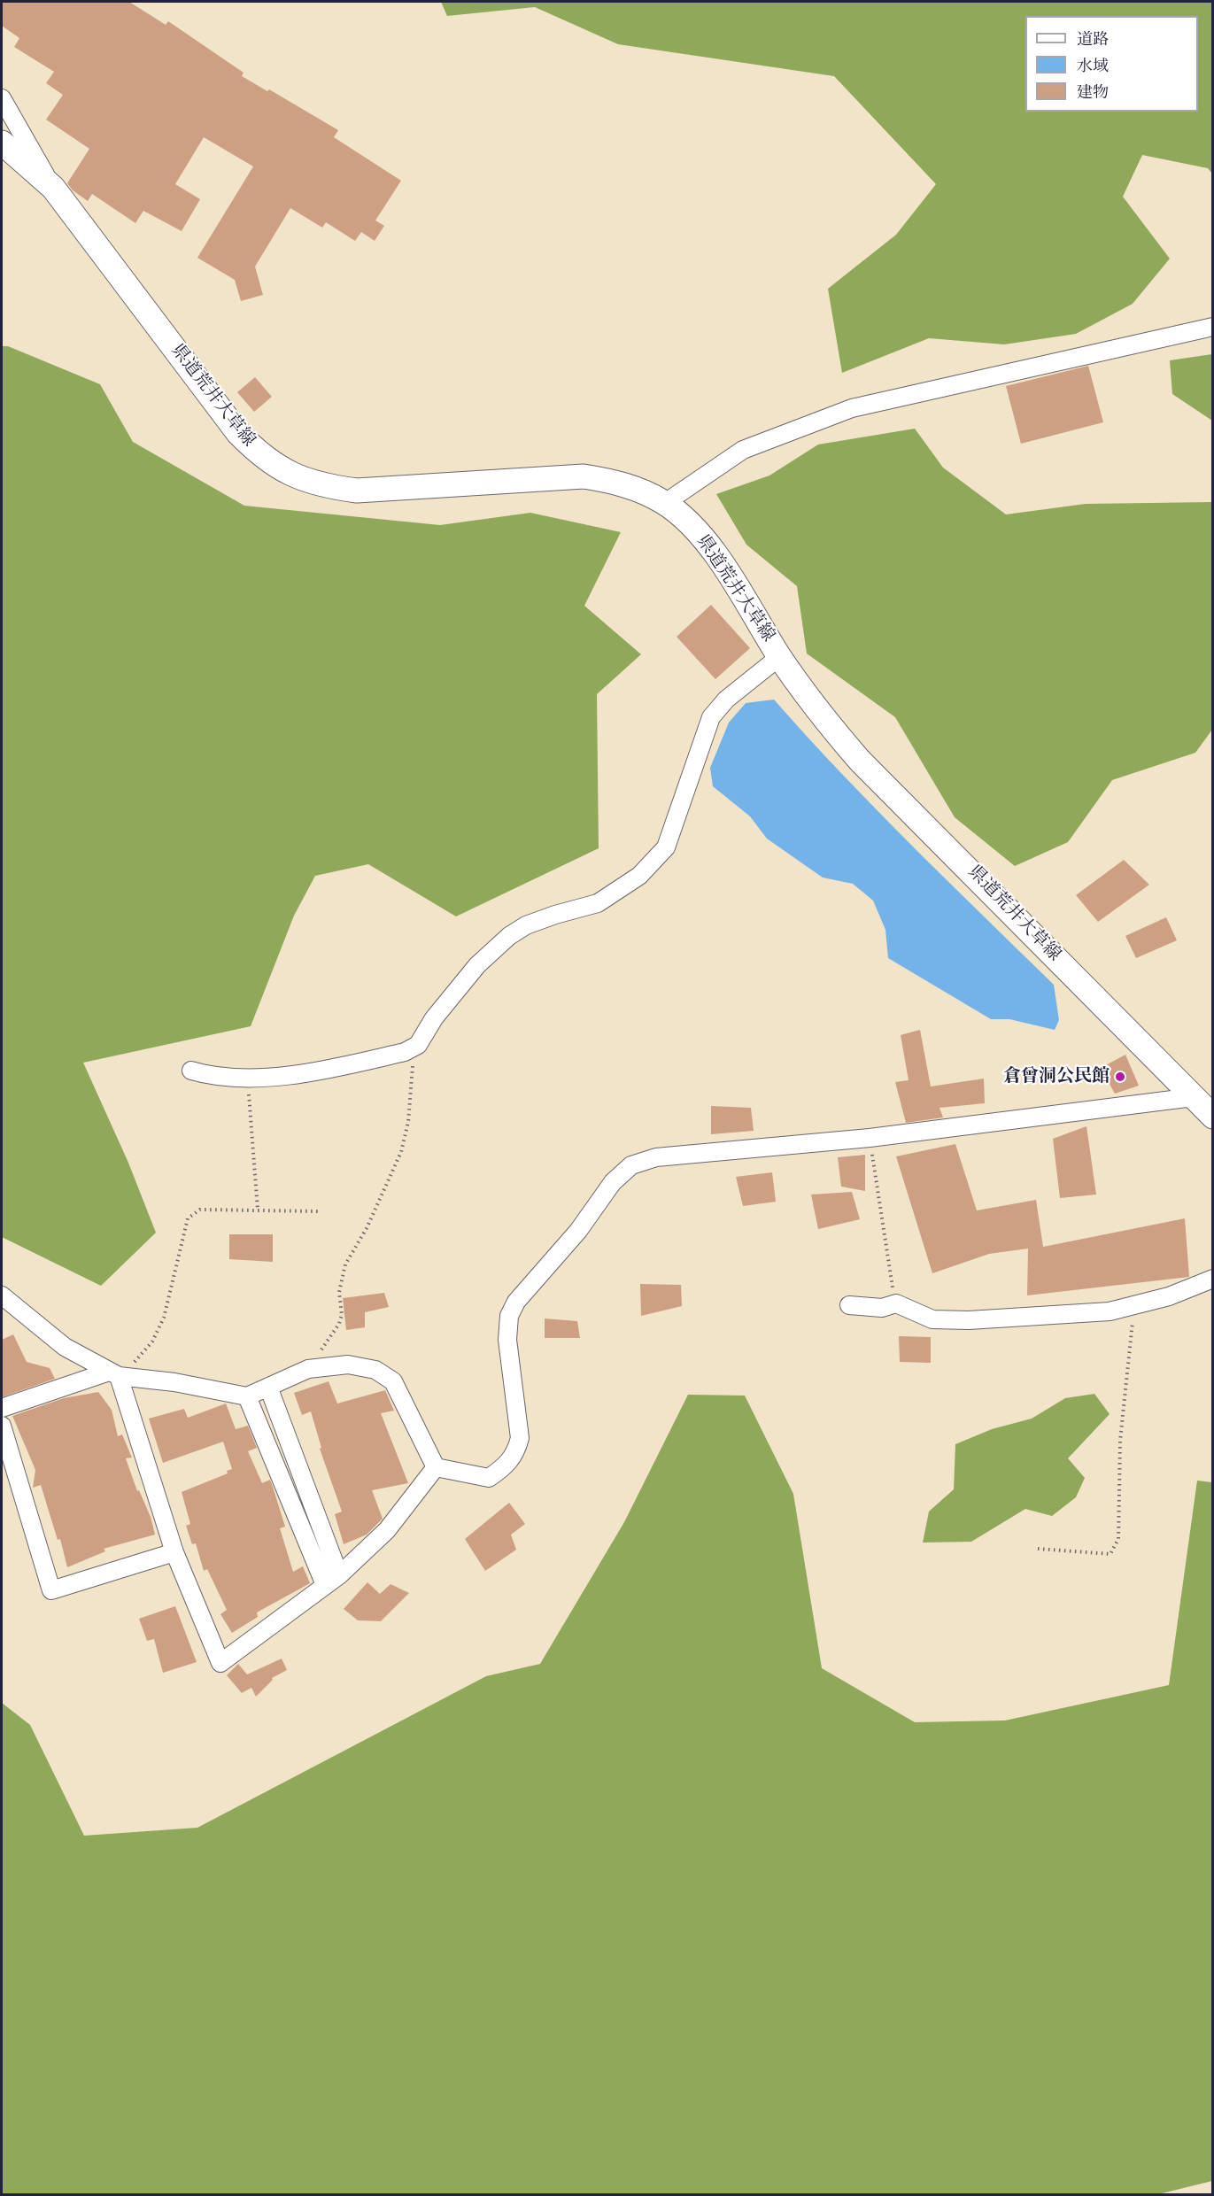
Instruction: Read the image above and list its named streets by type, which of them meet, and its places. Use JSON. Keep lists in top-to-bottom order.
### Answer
{
  "streets": {
    "main road": ["県道荒井大草線"]
  },
  "places": ["倉曾洞公民館"],
  "legend": ["道路", "水域", "建物"]
}
